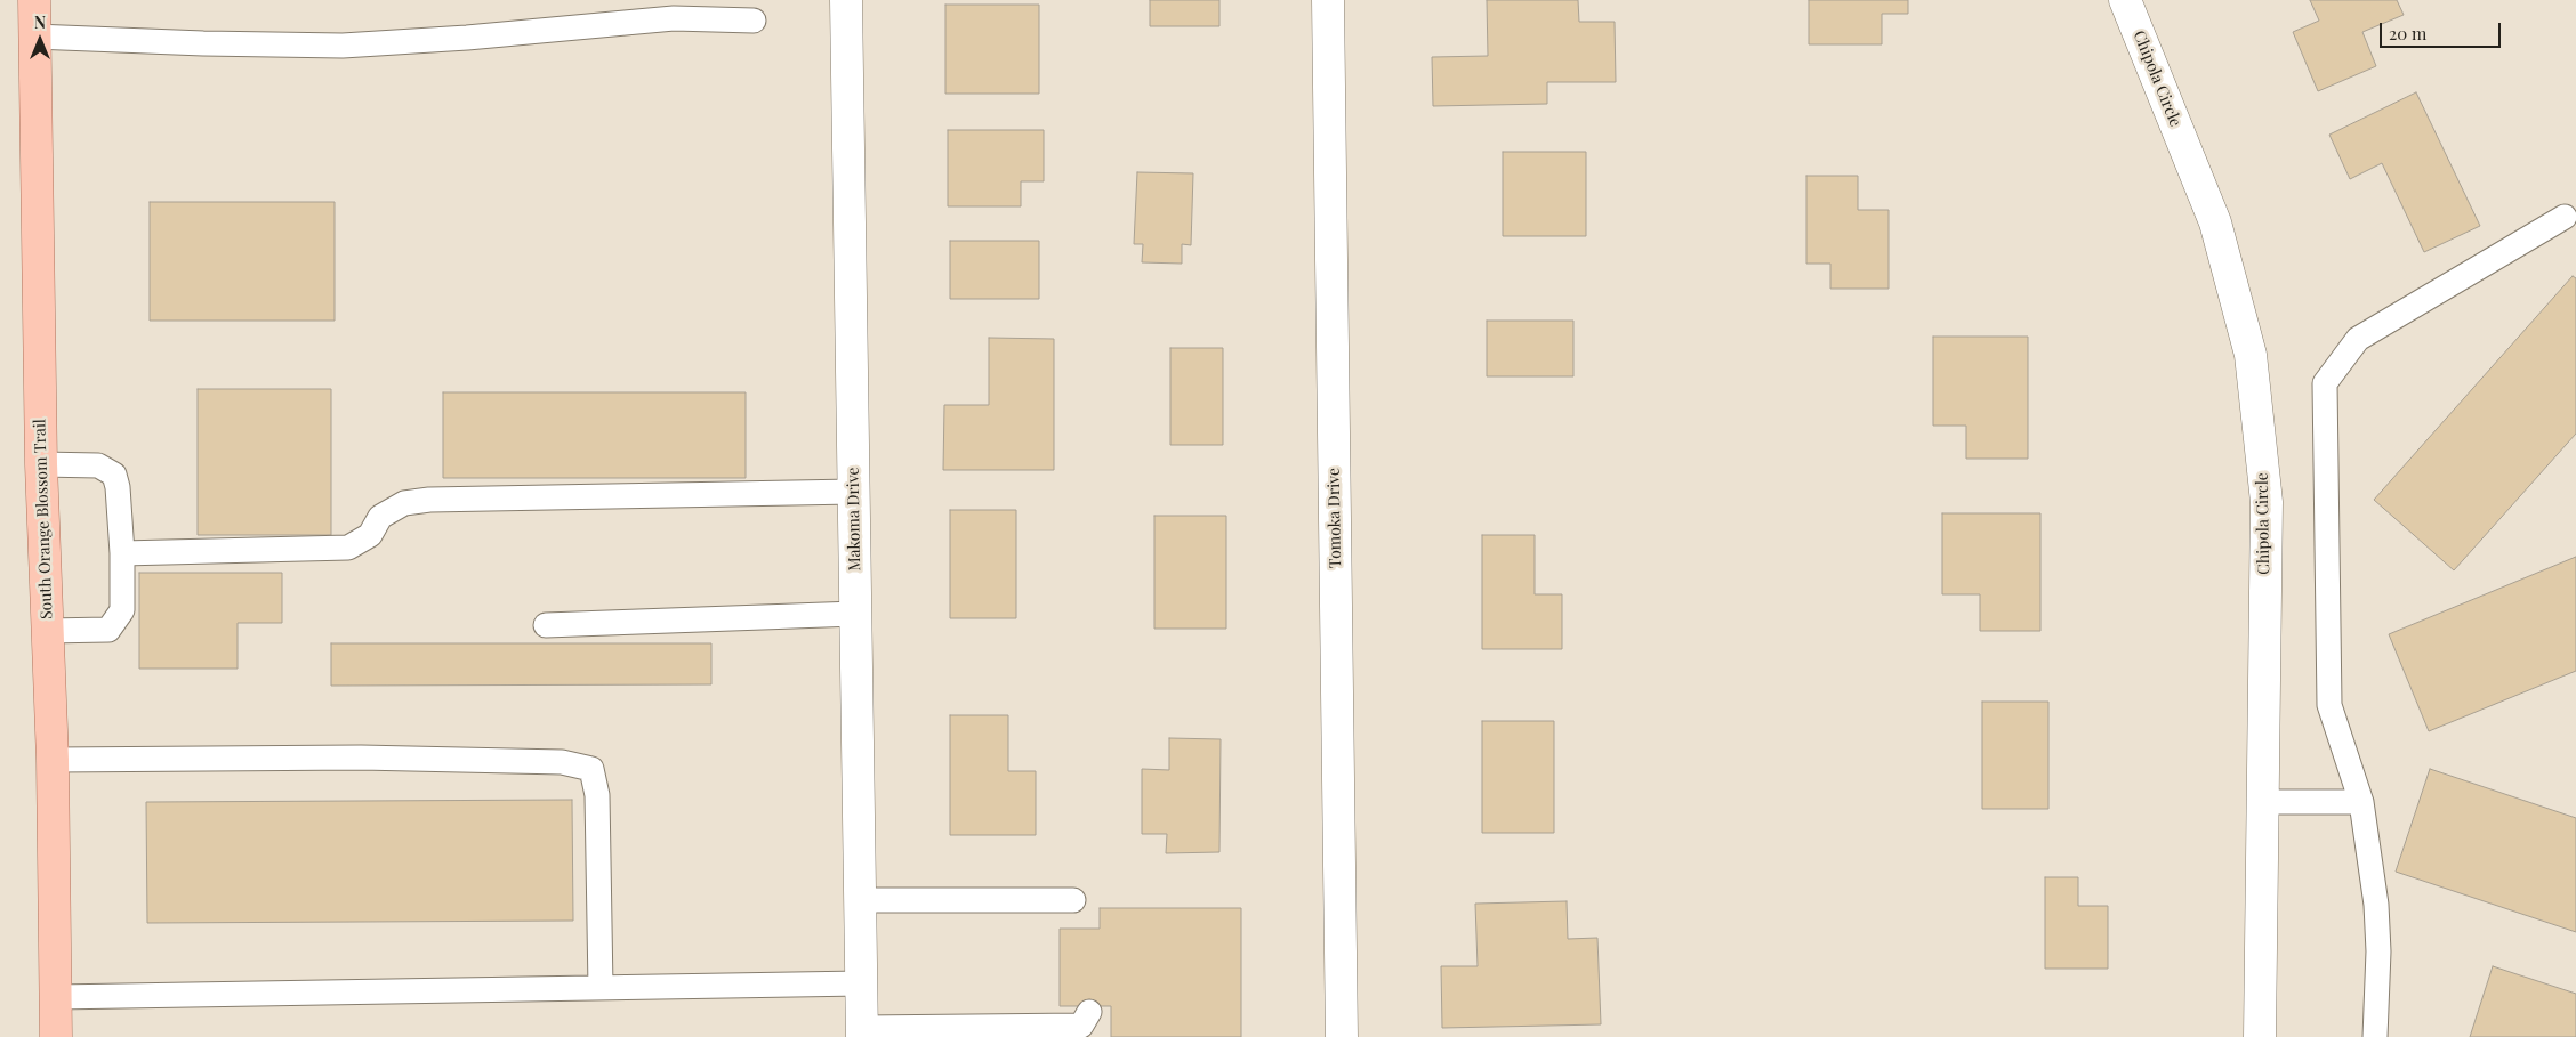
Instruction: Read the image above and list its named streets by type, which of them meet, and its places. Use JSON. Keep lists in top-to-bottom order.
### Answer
{
  "streets": {
    "main road": ["South Orange Blossom Trail"],
    "street": ["Chipola Circle", "Tomoka Drive", "Makoma Drive"]
  },
  "scale_bar": "20 m",
  "north": "top"
}
